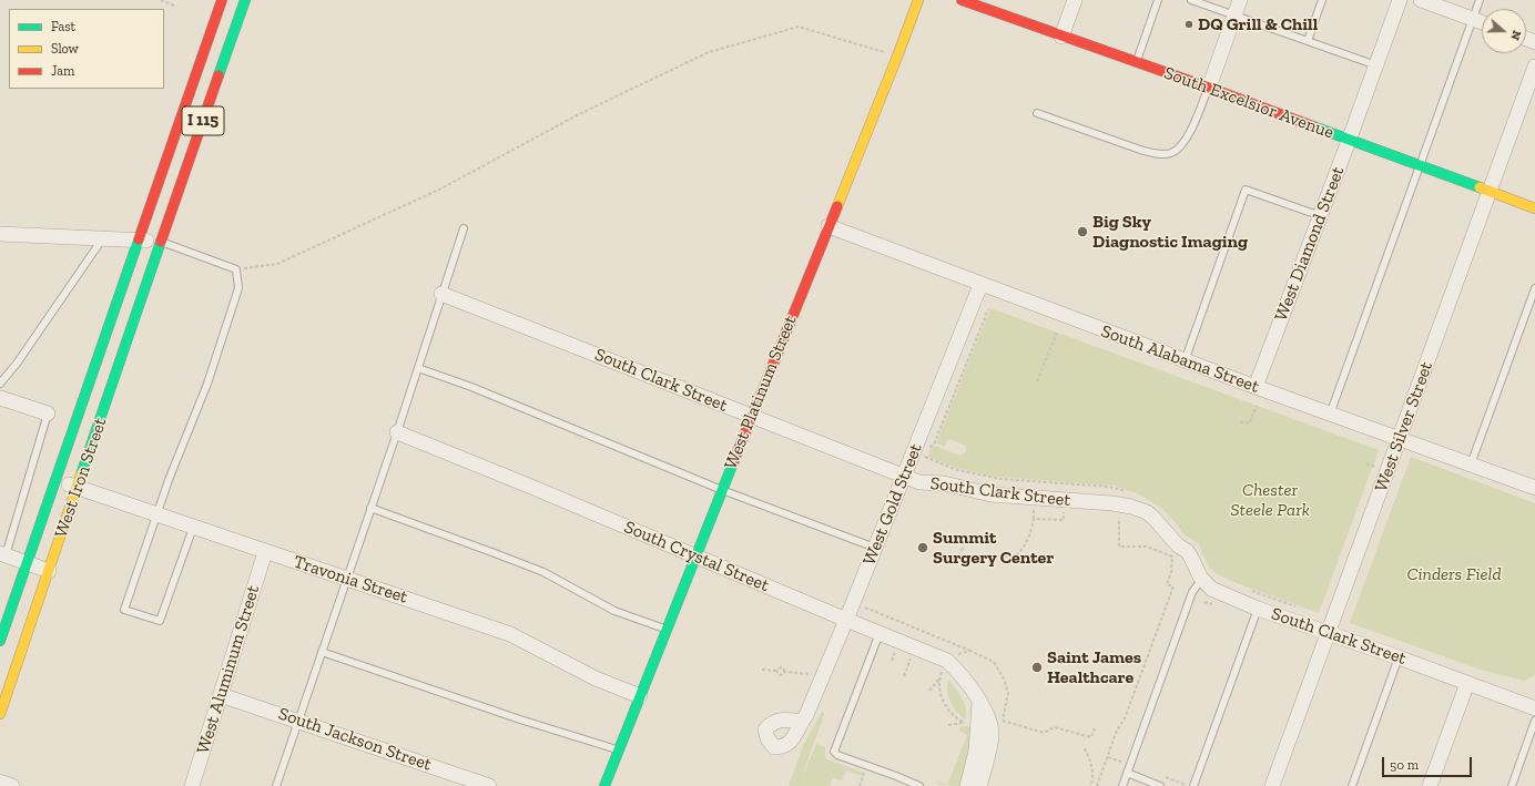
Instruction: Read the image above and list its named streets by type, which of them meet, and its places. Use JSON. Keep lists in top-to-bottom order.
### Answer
{
  "streets": {
    "main road": [
      "South Excelsior Avenue",
      "I 115",
      "West Platinum Street",
      "West Iron Street"
    ],
    "street": [
      "West Diamond Street",
      "South Alabama Street",
      "South Clark Street",
      "West Silver Street",
      "West Gold Street",
      "South Crystal Street",
      "Travonia Street",
      "West Aluminum Street",
      "South Jackson Street"
    ]
  },
  "crossings": [
    ["South Excelsior Avenue", "West Diamond Street"],
    ["South Excelsior Avenue", "West Silver Street"],
    ["I 115", "West Iron Street"],
    ["West Diamond Street", "South Alabama Street"],
    ["South Alabama Street", "West Platinum Street"],
    ["South Alabama Street", "West Silver Street"],
    ["South Alabama Street", "West Gold Street"],
    ["South Clark Street", "West Platinum Street"],
    ["South Clark Street", "West Silver Street"],
    ["South Clark Street", "West Gold Street"],
    ["West Platinum Street", "South Crystal Street"],
    ["West Platinum Street", "Travonia Street"],
    ["West Iron Street", "Travonia Street"],
    ["West Gold Street", "South Crystal Street"],
    ["Travonia Street", "West Aluminum Street"],
    ["West Aluminum Street", "South Jackson Street"]
  ],
  "parks": ["Chester Steele Park", "Cinders Field"],
  "places": [
    "DQ Grill & Chill",
    "Big Sky Diagnostic Imaging",
    "Summit Surgery Center",
    "Saint James Healthcare"
  ],
  "legend": ["Fast", "Slow", "Jam"],
  "scale_bar": "50 m",
  "north": "right"
}
